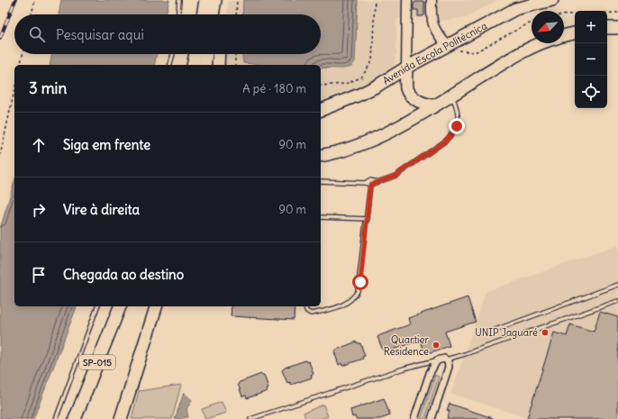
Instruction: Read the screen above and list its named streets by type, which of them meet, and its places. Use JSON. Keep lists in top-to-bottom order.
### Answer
{
  "streets": {
    "highway": ["Avenida Escola Politécnica", "SP-015"]
  },
  "places": ["UNIP Jaguaré", "Quartier Residence"],
  "north": "bottom left",
  "page": {
    "map_buttons": ["+", "−"],
    "search": "Pesquisar aqui",
    "heading": ["3 min", "A pé · 180 m"],
    "list": [
      ["Siga em frente", "90 m"],
      ["Vire à direita", "90 m"],
      "Chegada ao destino"
    ]
  }
}
